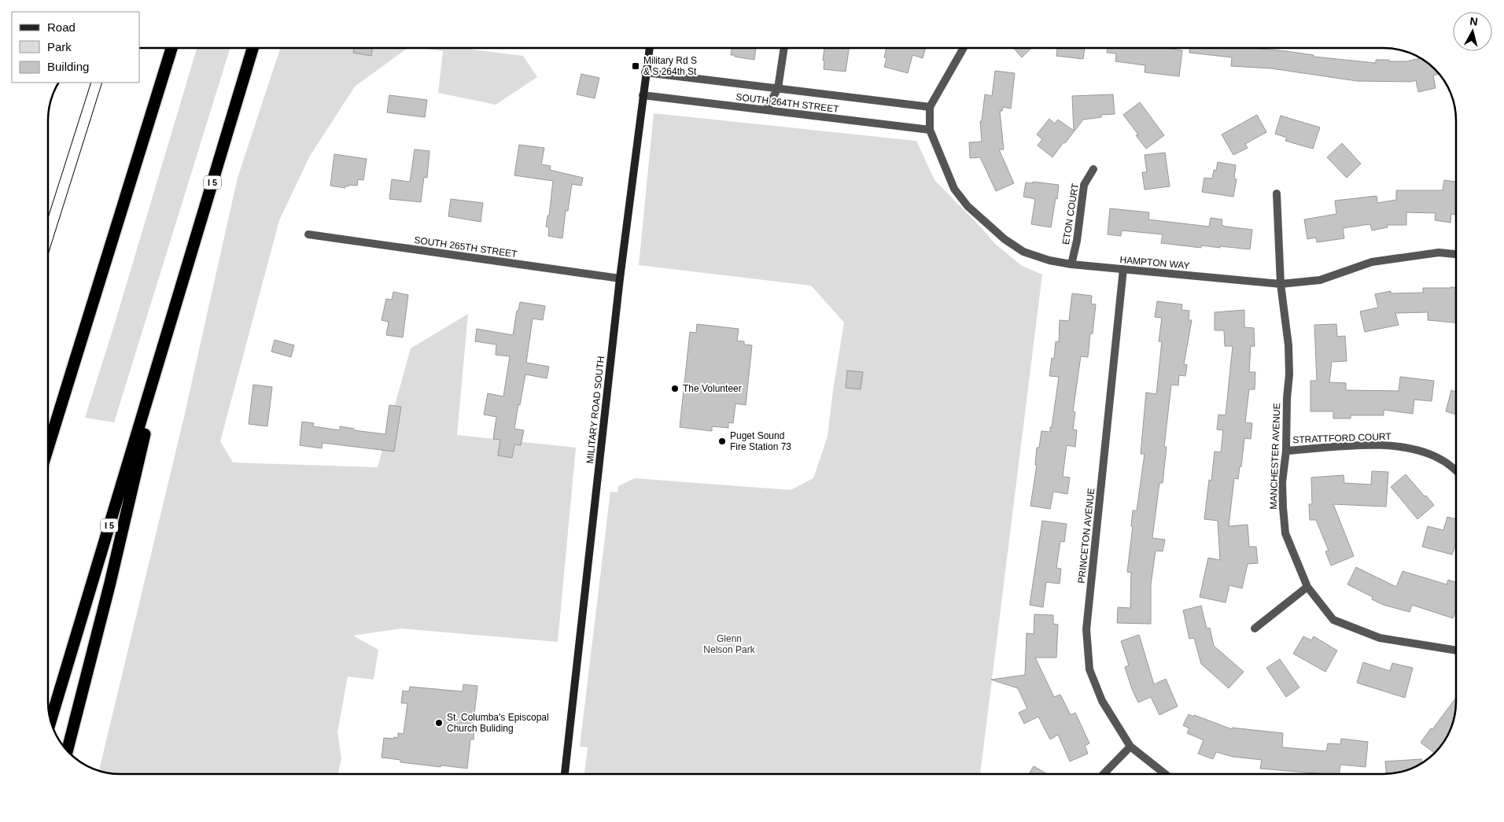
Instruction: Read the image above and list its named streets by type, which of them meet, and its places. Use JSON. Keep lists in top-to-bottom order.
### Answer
{
  "streets": {
    "highway": ["I 5"],
    "main road": ["MILITARY ROAD SOUTH"],
    "street": [
      "SOUTH 264TH STREET",
      "ETON COURT",
      "SOUTH 265TH STREET",
      "HAMPTON WAY",
      "STRATTFORD COURT",
      "MANCHESTER AVENUE",
      "PRINCETON AVENUE"
    ]
  },
  "crossings": [
    ["SOUTH 264TH STREET", "HAMPTON WAY"],
    ["SOUTH 264TH STREET", "MILITARY ROAD SOUTH"],
    ["ETON COURT", "HAMPTON WAY"],
    ["SOUTH 265TH STREET", "MILITARY ROAD SOUTH"],
    ["HAMPTON WAY", "MANCHESTER AVENUE"],
    ["HAMPTON WAY", "PRINCETON AVENUE"],
    ["STRATTFORD COURT", "MANCHESTER AVENUE"]
  ],
  "parks": ["Glenn Nelson Park"],
  "places": {
    "transit": ["Military Rd S & S 264th St"],
    "other": ["The Volunteer", "Puget Sound Fire Station 73", "St. Columba's Episcopal Church Buliding"]
  },
  "legend": ["Road", "Park", "Building"],
  "north": "top"
}
